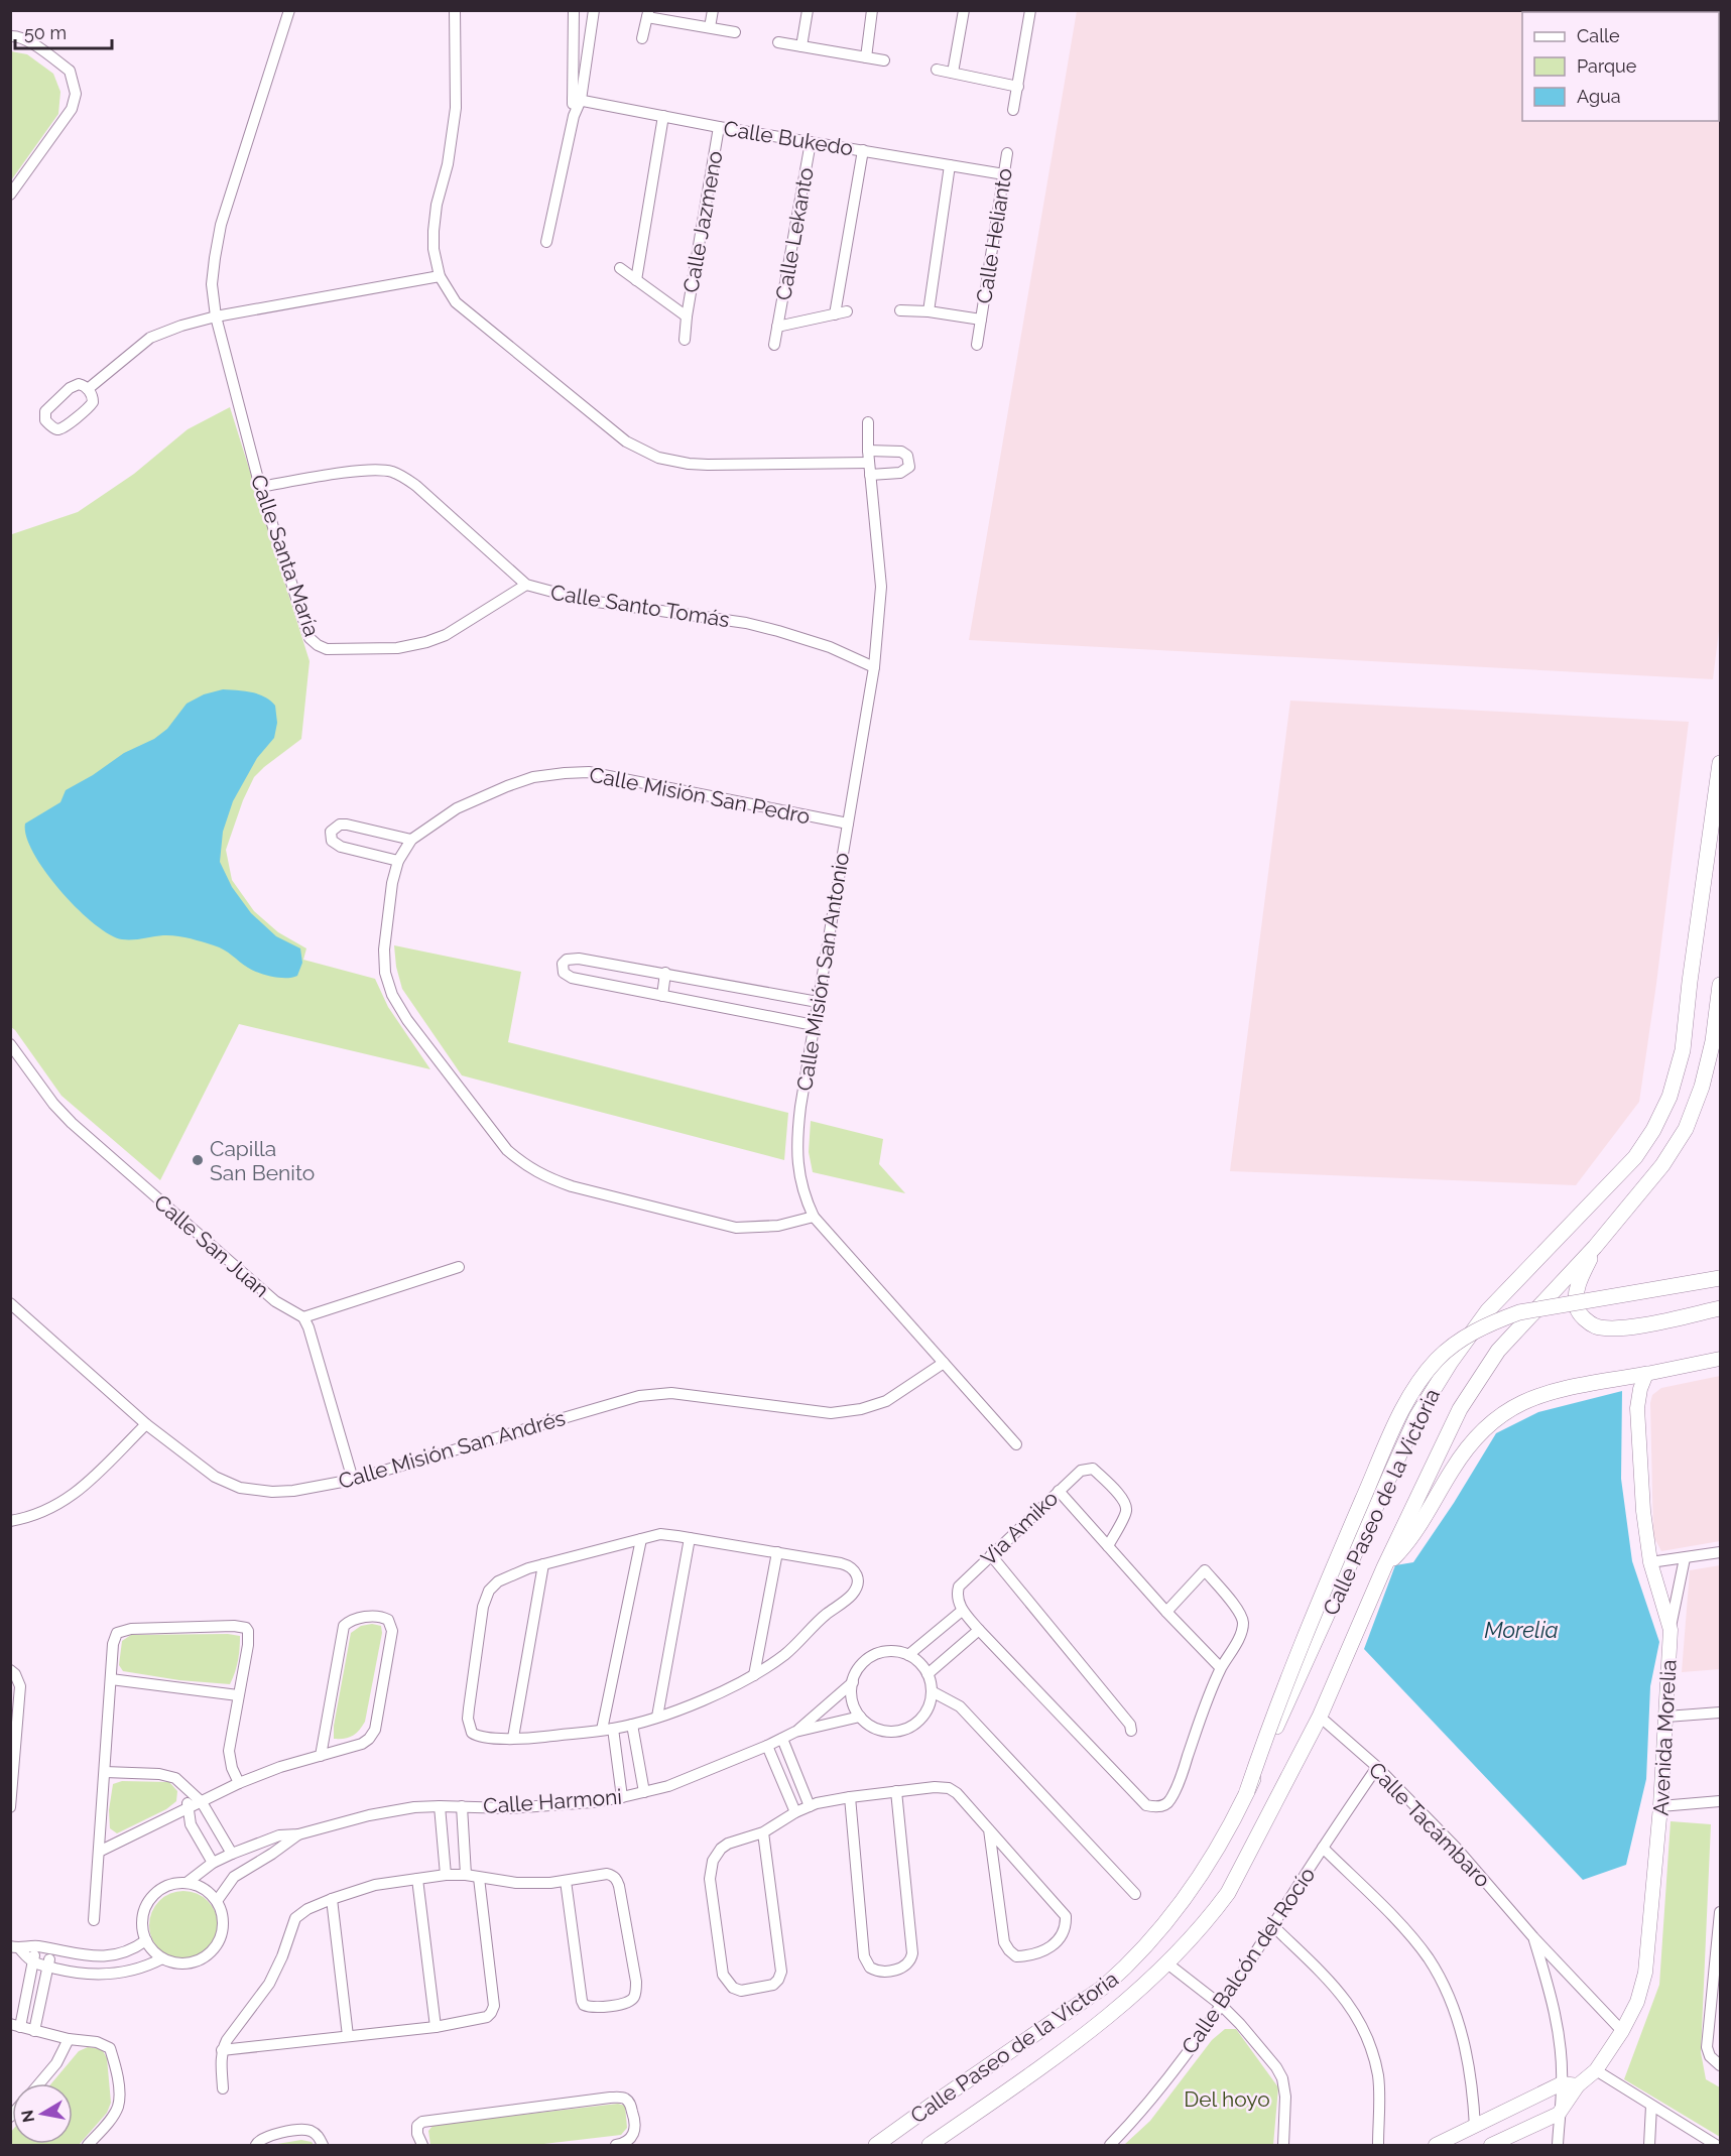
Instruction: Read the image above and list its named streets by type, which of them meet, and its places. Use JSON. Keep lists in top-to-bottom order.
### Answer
{
  "streets": {
    "main road": ["Calle Paseo de la Victoria", "Avenida Morelia"],
    "street": [
      "Calle Bukedo",
      "Calle Jazmeno",
      "Calle Lekanto",
      "Calle Helianto",
      "Calle Santa María",
      "Calle Santo Tomás",
      "Calle Misión San Pedro",
      "Calle Misión San Antonio",
      "Calle San Juan",
      "Calle Misión San Andrés",
      "Via Amiko",
      "Calle Harmoni",
      "Calle Tacámbaro",
      "Calle Balcón del Rocío"
    ]
  },
  "crossings": [
    ["Calle Bukedo", "Calle Jazmeno"],
    ["Calle Bukedo", "Calle Lekanto"],
    ["Calle Bukedo", "Calle Helianto"],
    ["Calle Santa María", "Calle Santo Tomás"],
    ["Calle Santo Tomás", "Calle Misión San Antonio"],
    ["Calle Misión San Pedro", "Calle Misión San Antonio"],
    ["Calle Misión San Antonio", "Calle Misión San Andrés"],
    ["Calle Paseo de la Victoria", "Calle Tacámbaro"],
    ["Avenida Morelia", "Calle Tacámbaro"],
    ["Calle Tacámbaro", "Calle Balcón del Rocío"]
  ],
  "water": ["Morelia"],
  "parks": ["Del hoyo"],
  "places": ["Capilla San Benito"],
  "legend": ["Calle", "Parque", "Agua"],
  "scale_bar": "50 m",
  "north": "left"
}
